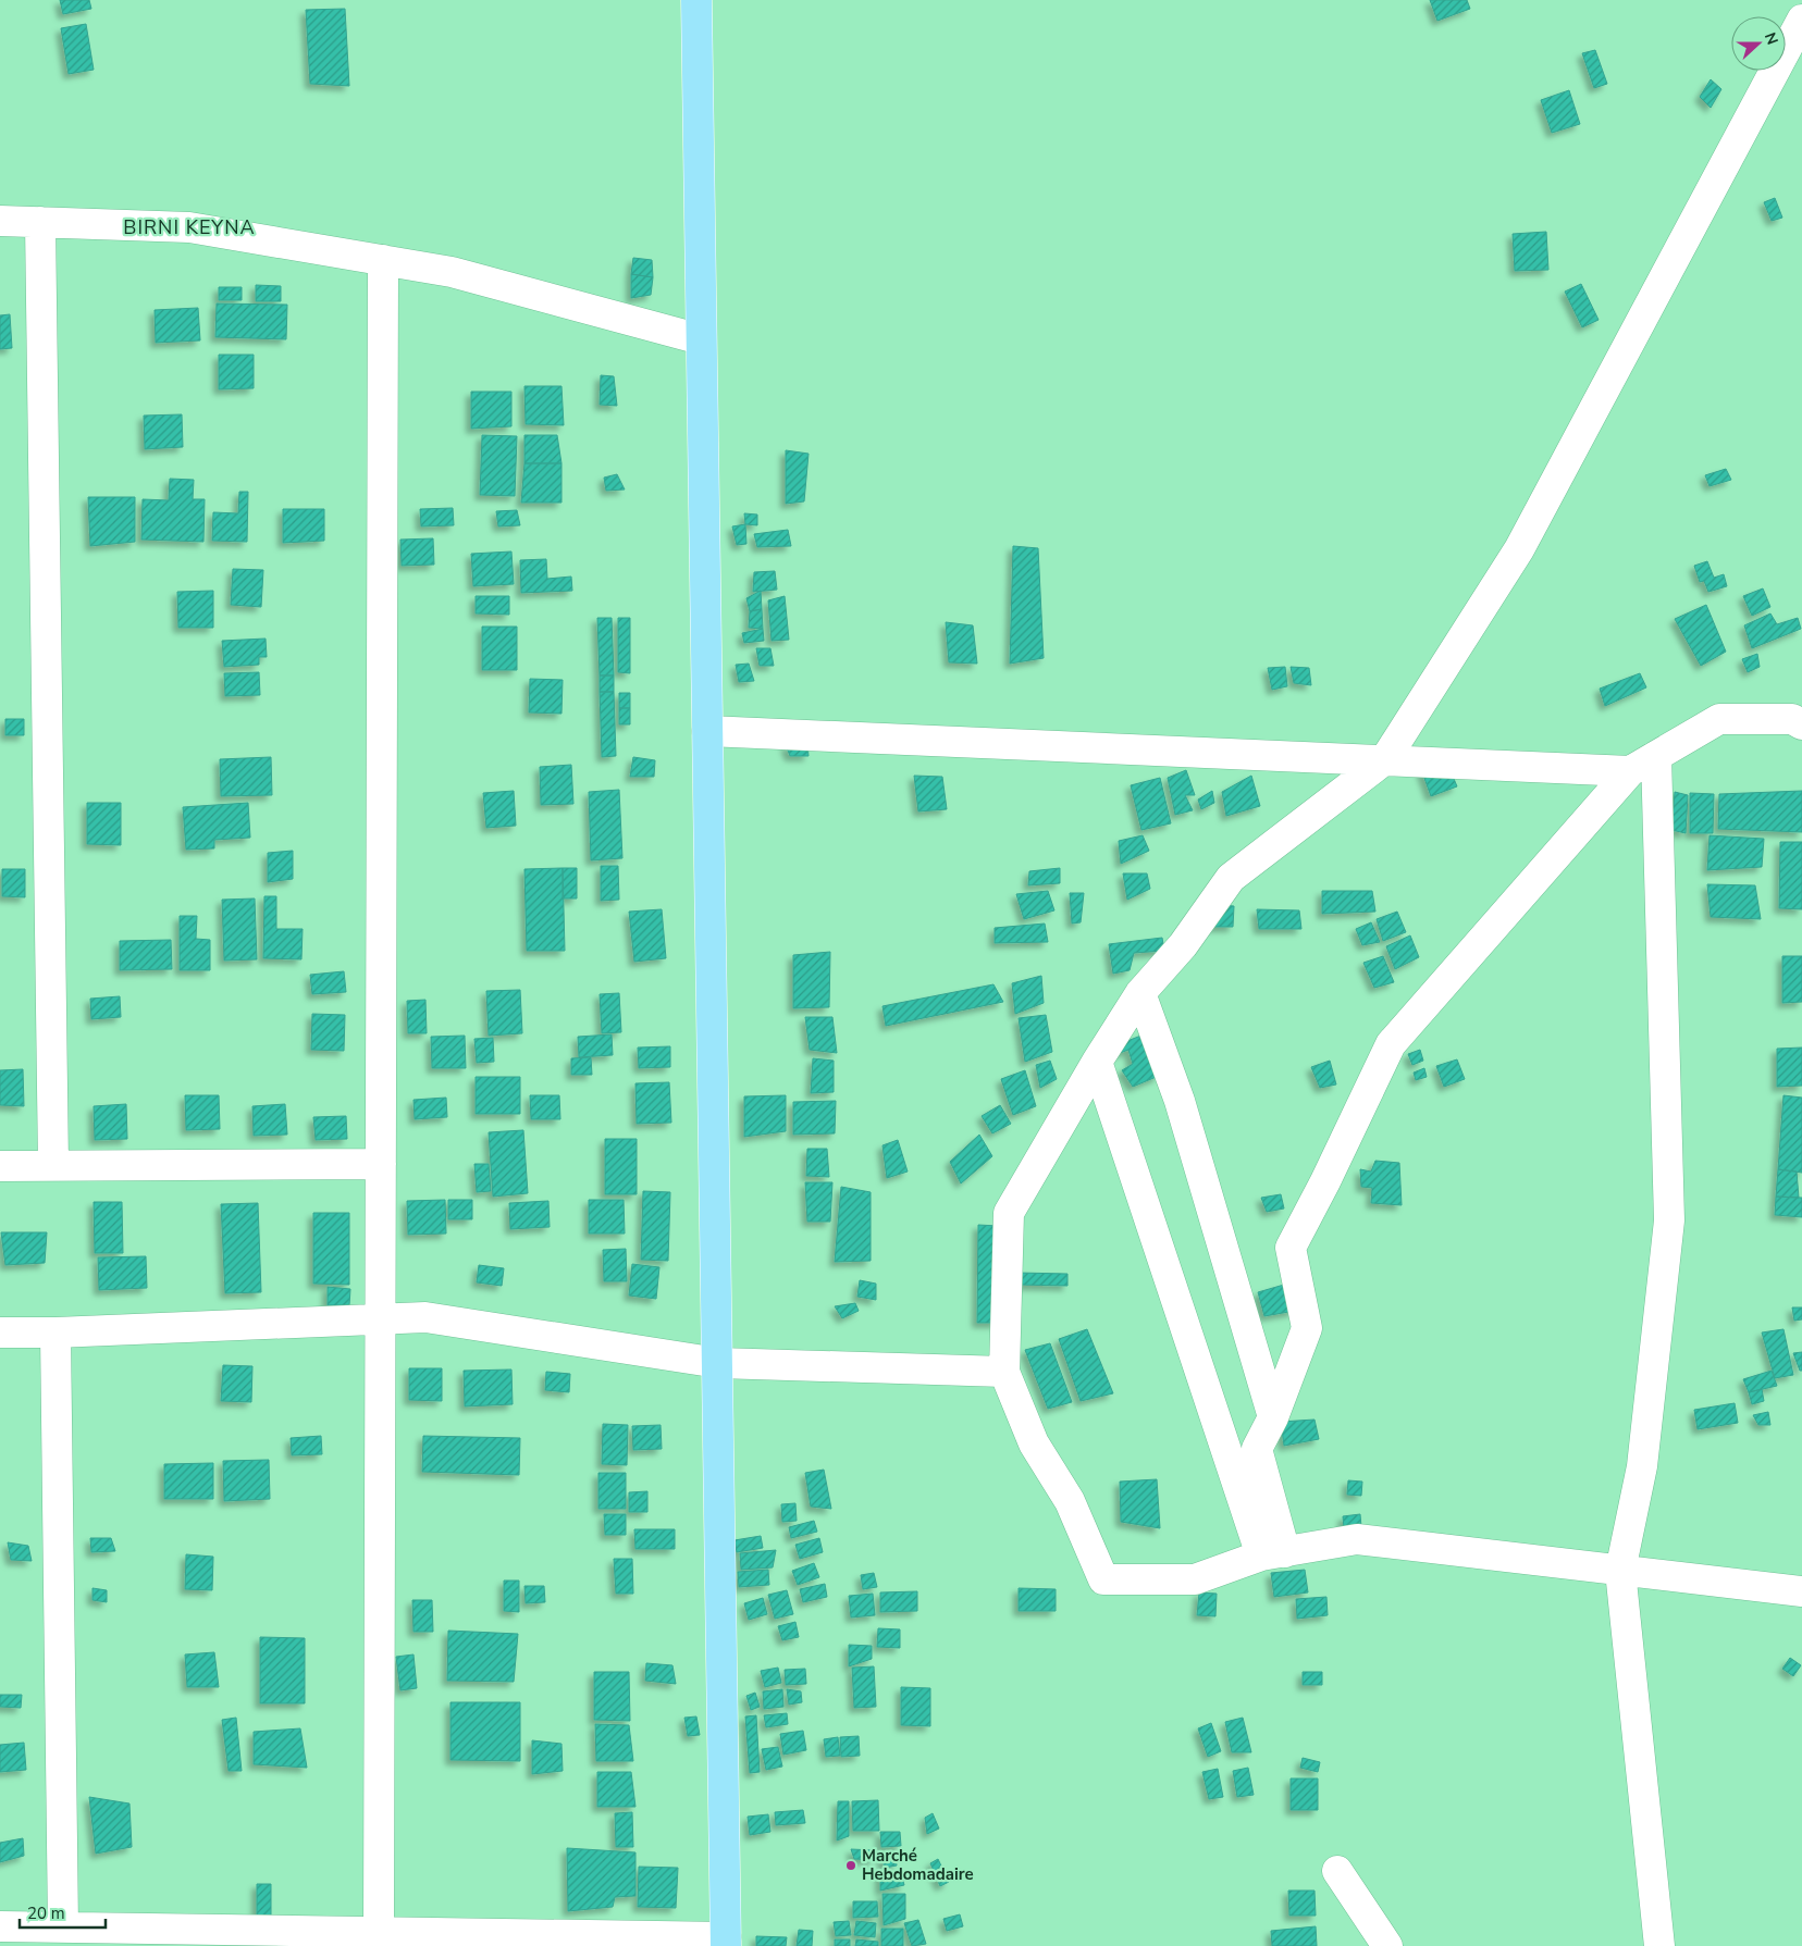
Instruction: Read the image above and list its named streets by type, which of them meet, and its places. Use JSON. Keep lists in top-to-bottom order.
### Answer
{
  "districts": ["BIRNI KEYNA"],
  "places": ["Marché Hebdomadaire"],
  "scale_bar": "20 m",
  "north": "right"
}
